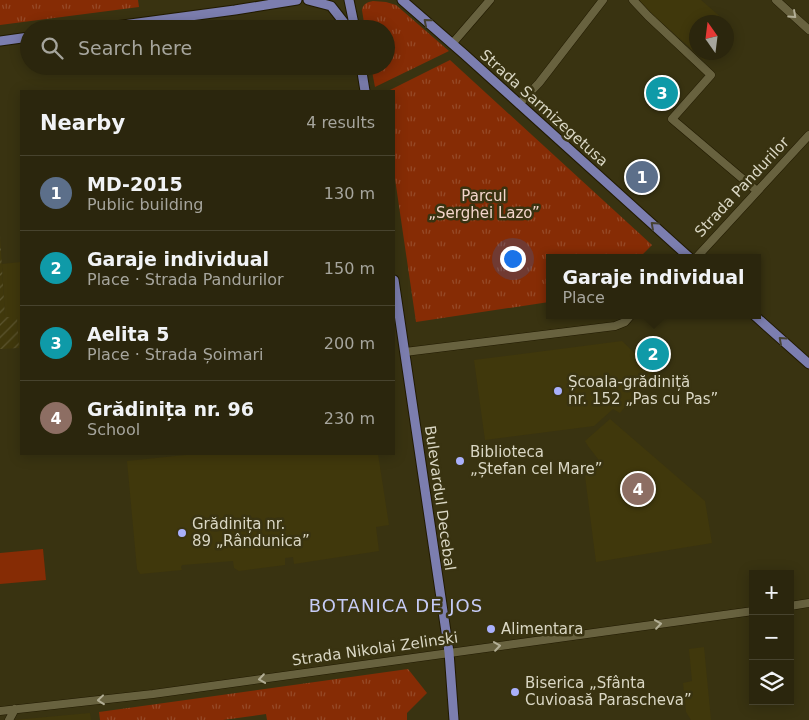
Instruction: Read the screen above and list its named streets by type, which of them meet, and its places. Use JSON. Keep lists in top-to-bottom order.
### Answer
{
  "streets": {
    "main road": ["Strada Sarmizegetusa", "Bulevardul Decebal"],
    "street": ["Strada Pandurilor", "Strada Nikolai Zelinski"]
  },
  "crossings": [
    ["Bulevardul Decebal", "Strada Nikolai Zelinski"]
  ],
  "one_way": ["Strada Sarmizegetusa"],
  "districts": ["BOTANICA DE JOS"],
  "parks": ["Parcul „Serghei Lazo”"],
  "places": [
    "Școala-grădiniță nr. 152 „Pas cu Pas”",
    "Biblioteca „Ștefan cel Mare”",
    "Grădinița nr. 89 „Rândunica”",
    "Alimentara",
    "Biserica „Sfânta Cuvioasă Parascheva”"
  ],
  "north": "top",
  "page": {
    "search": "Search here",
    "pins": [
      "3",
      "1",
      "2",
      "4"
    ],
    "heading": ["Nearby", "4 results"],
    "list": [
      {
        "mark": "1",
        "name": "MD-2015",
        "note": "Public building",
        "value": "130 m"
      },
      {
        "mark": "2",
        "name": "Garaje individual",
        "note": "Place · Strada Pandurilor",
        "value": "150 m"
      },
      {
        "mark": "3",
        "name": "Aelita 5",
        "note": "Place · Strada Șoimari",
        "value": "200 m"
      },
      {
        "mark": "4",
        "name": "Grădinița nr. 96",
        "note": "School",
        "value": "230 m"
      }
    ],
    "popup": ["Garaje individual", "Place"],
    "map_buttons": ["+", "−"]
  }
}
